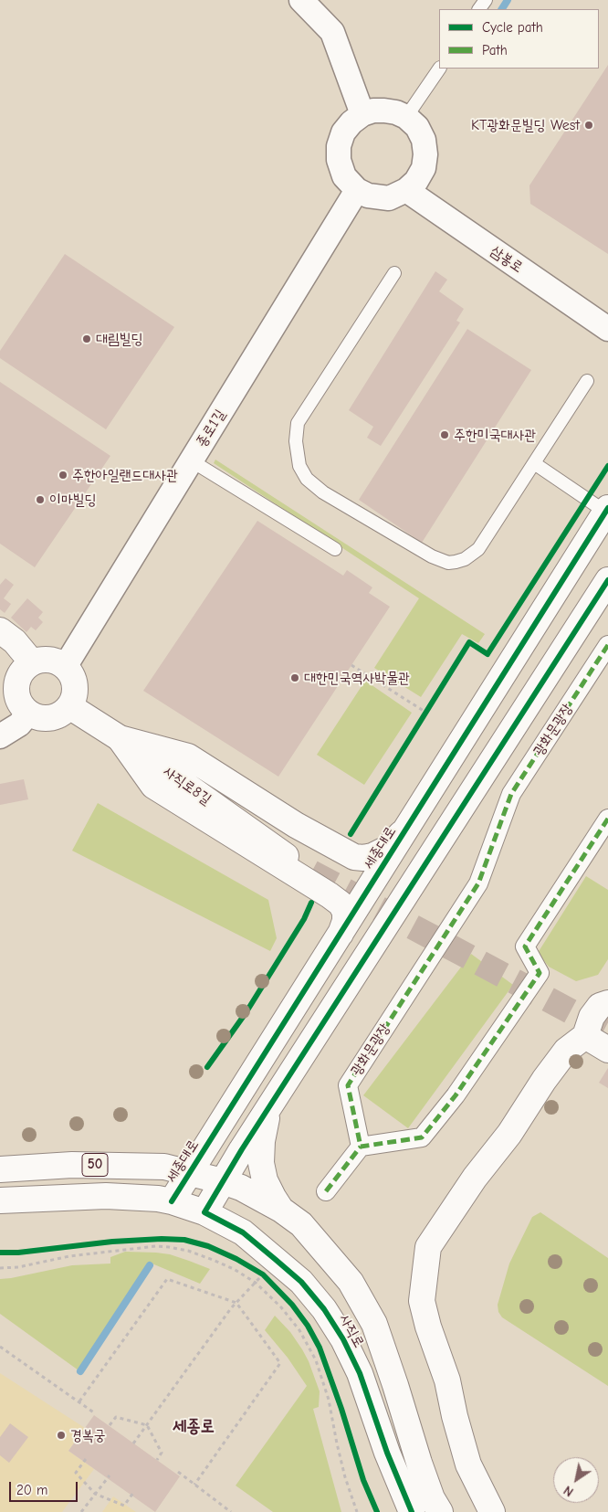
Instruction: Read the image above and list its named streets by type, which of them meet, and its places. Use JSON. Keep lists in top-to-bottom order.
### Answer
{
  "streets": {
    "main road": [
      "사직로8길",
      "세종대로",
      "50",
      "사직로"
    ],
    "street": ["삼봉로", "종로1길", "광화문광장"]
  },
  "crossings": [
    ["삼봉로", "종로1길"],
    ["종로1길", "사직로8길"],
    ["세종대로", "50"],
    ["세종대로", "사직로"],
    ["50", "사직로"]
  ],
  "districts": ["세종로"],
  "places": [
    "KT광화문빌딩 West",
    "대림빌딩",
    "주한미국대사관",
    "주한아일랜드대사관",
    "이마빌딩",
    "대한민국역사박물관",
    "경복궁"
  ],
  "legend": ["Cycle path", "Path"],
  "scale_bar": "20 m",
  "north": "bottom left"
}
